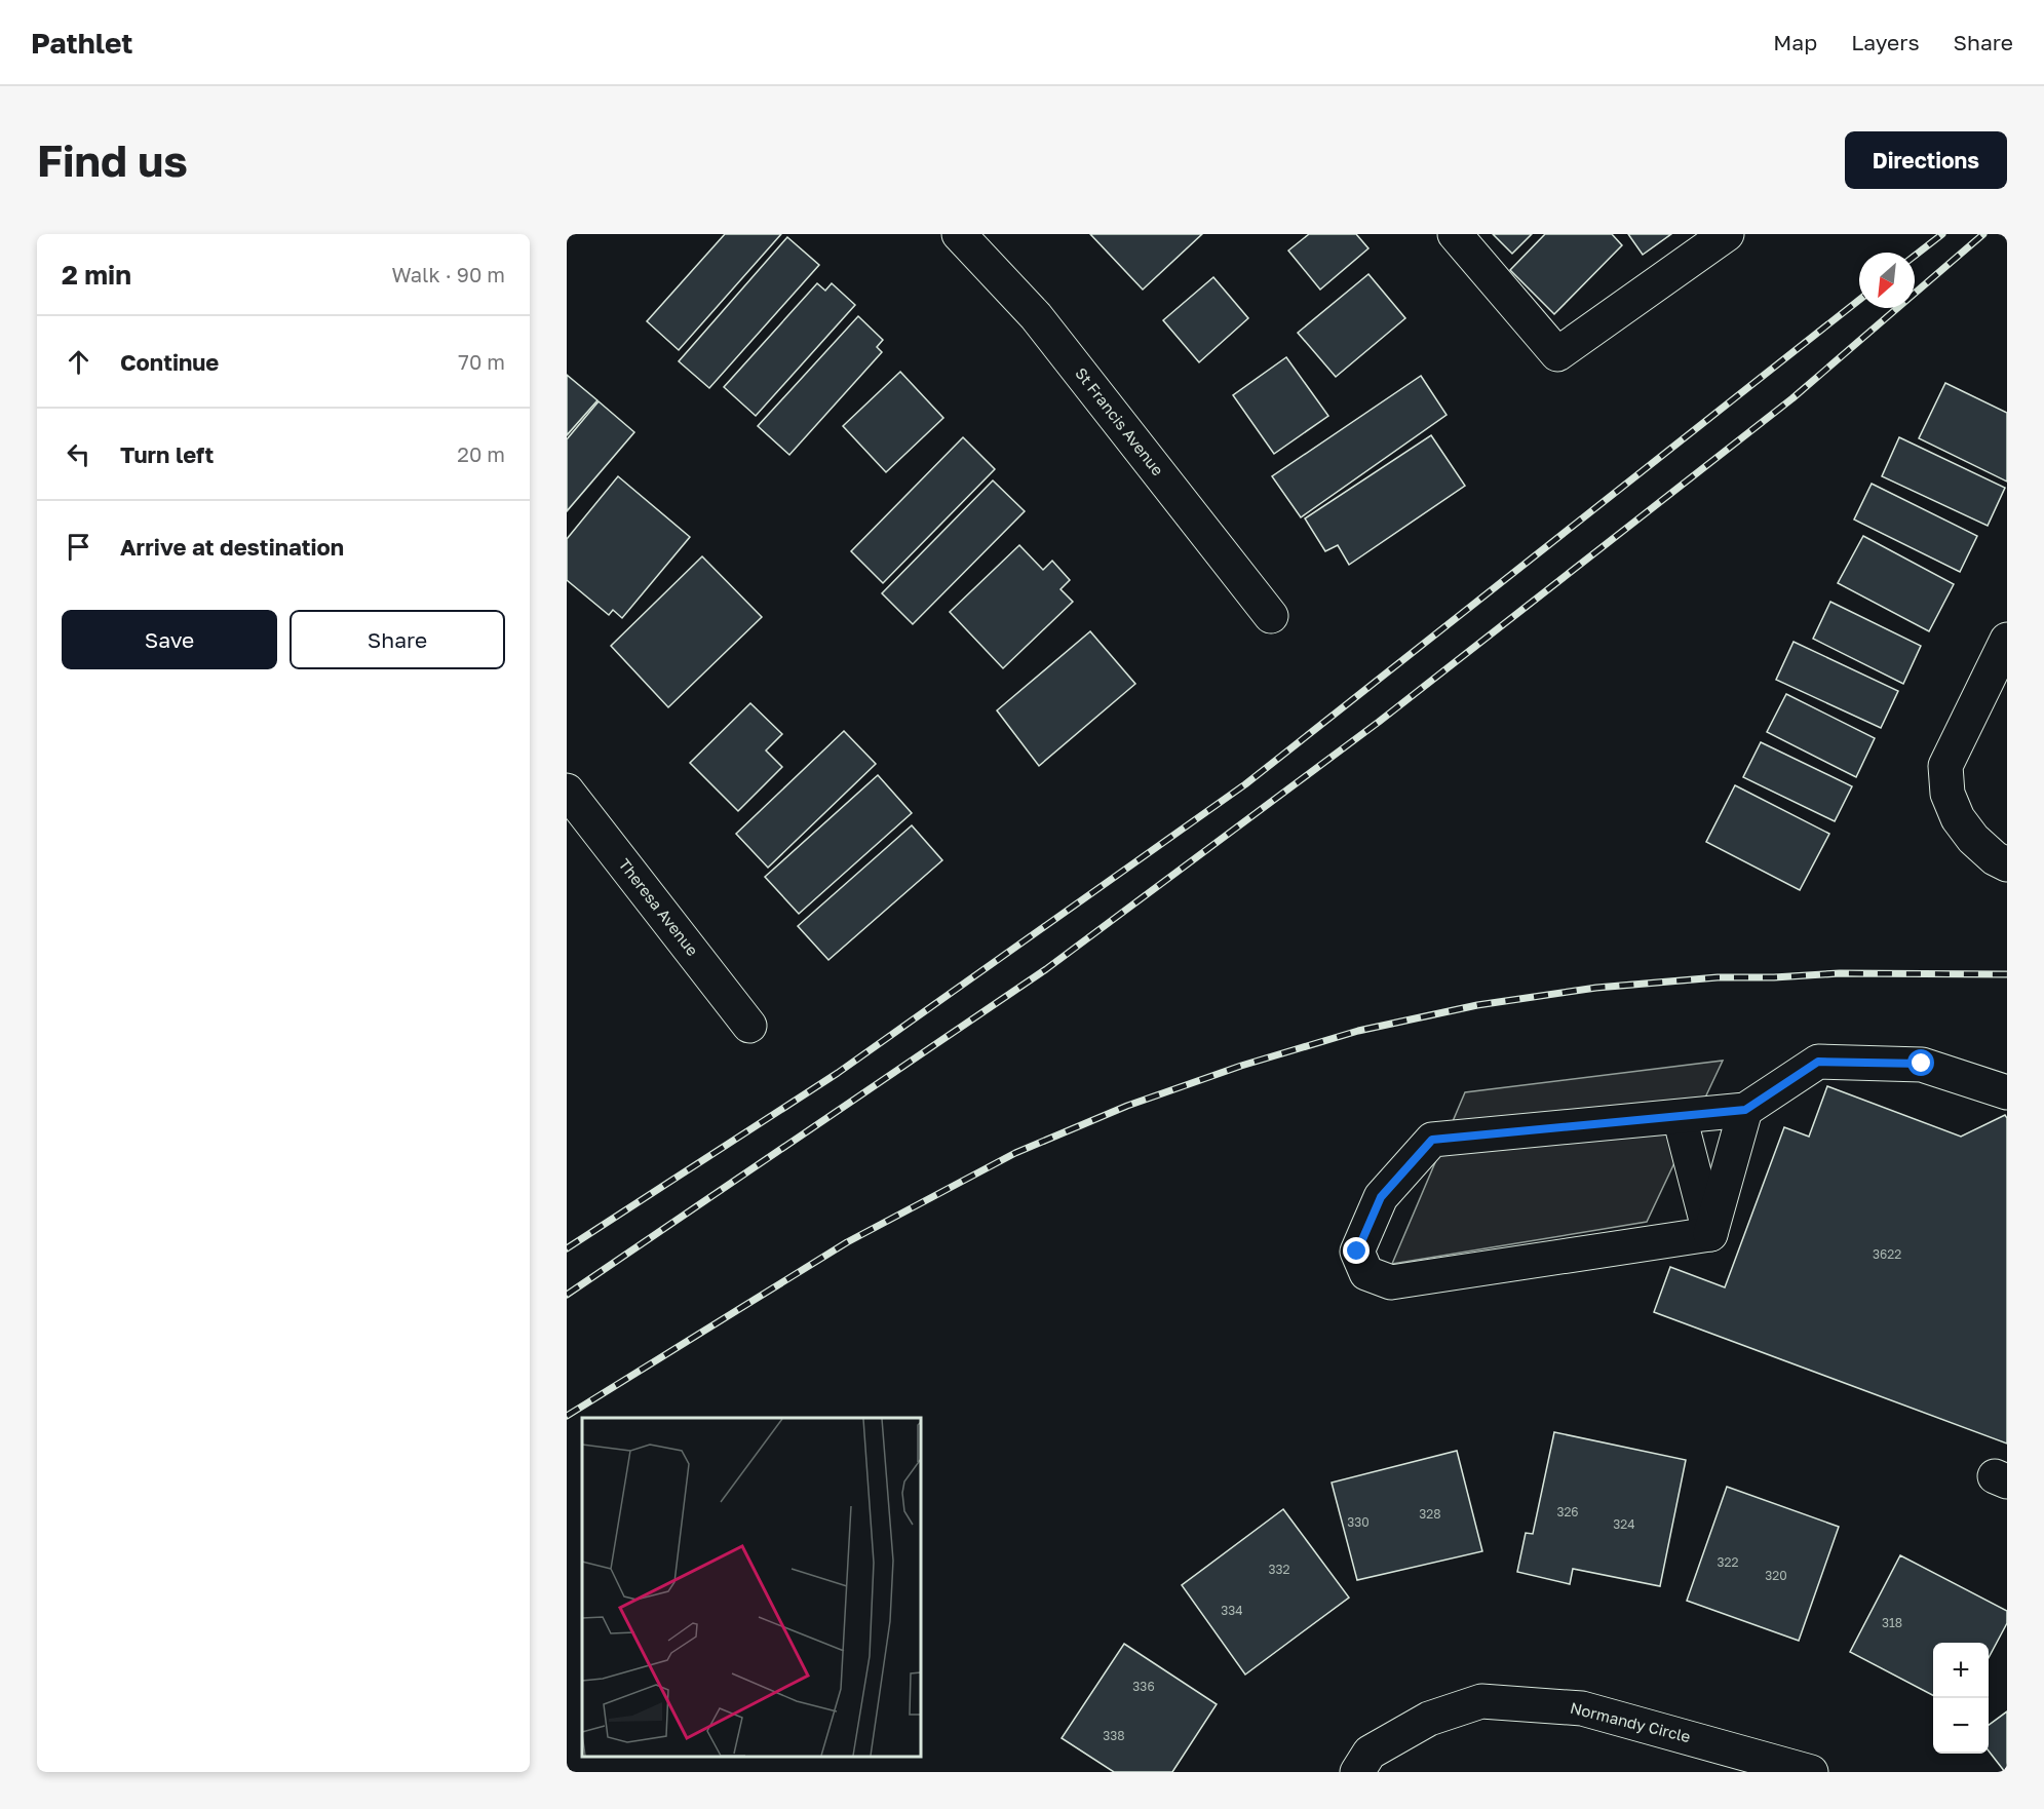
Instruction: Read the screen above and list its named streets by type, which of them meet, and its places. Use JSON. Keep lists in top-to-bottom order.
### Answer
{
  "streets": {
    "street": ["St Francis Avenue", "Theresa Avenue", "Normandy Circle"]
  },
  "house_numbers": [
    "3622",
    "326",
    "328",
    "330",
    "324",
    "322",
    "332",
    "320",
    "334",
    "318",
    "336",
    "338"
  ],
  "north": "bottom left",
  "page": {
    "header": "Pathlet",
    "nav": ["Map", "Layers", "Share"],
    "buttons": [
      "Directions",
      ["Save", "Share"]
    ],
    "title": "Find us",
    "heading": ["2 min", "Walk · 90 m"],
    "list": [
      ["Continue", "70 m"],
      ["Turn left", "20 m"],
      "Arrive at destination"
    ],
    "map_buttons": ["+", "−"]
  }
}
